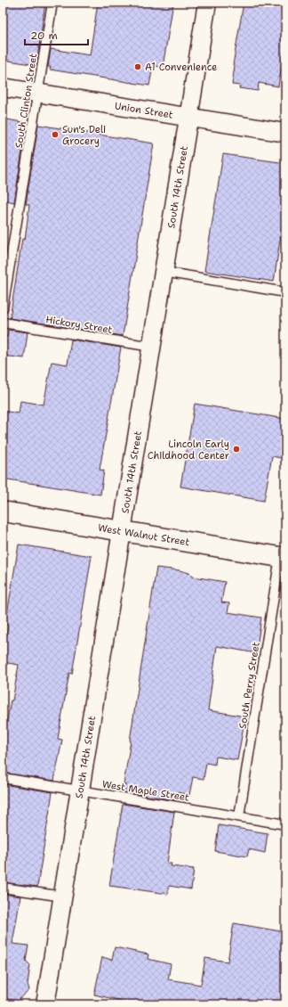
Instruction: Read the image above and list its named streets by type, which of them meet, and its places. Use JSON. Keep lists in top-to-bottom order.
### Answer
{
  "streets": {
    "street": ["Union Street", "South 14th Street", "West Walnut Street"],
    "lane": [
      "South Clinton Street",
      "Hickory Street",
      "South Perry Street",
      "West Maple Street"
    ]
  },
  "crossings": [
    ["South Clinton Street", "Union Street"],
    ["Union Street", "South 14th Street"],
    ["South 14th Street", "Hickory Street"],
    ["South 14th Street", "West Walnut Street"],
    ["South 14th Street", "West Maple Street"],
    ["West Walnut Street", "South Perry Street"],
    ["South Perry Street", "West Maple Street"]
  ],
  "places": ["A1 Convenience", "Sun's Deli Grocery", "Lincoln Early Childhood Center"],
  "scale_bar": "20 m"
}
